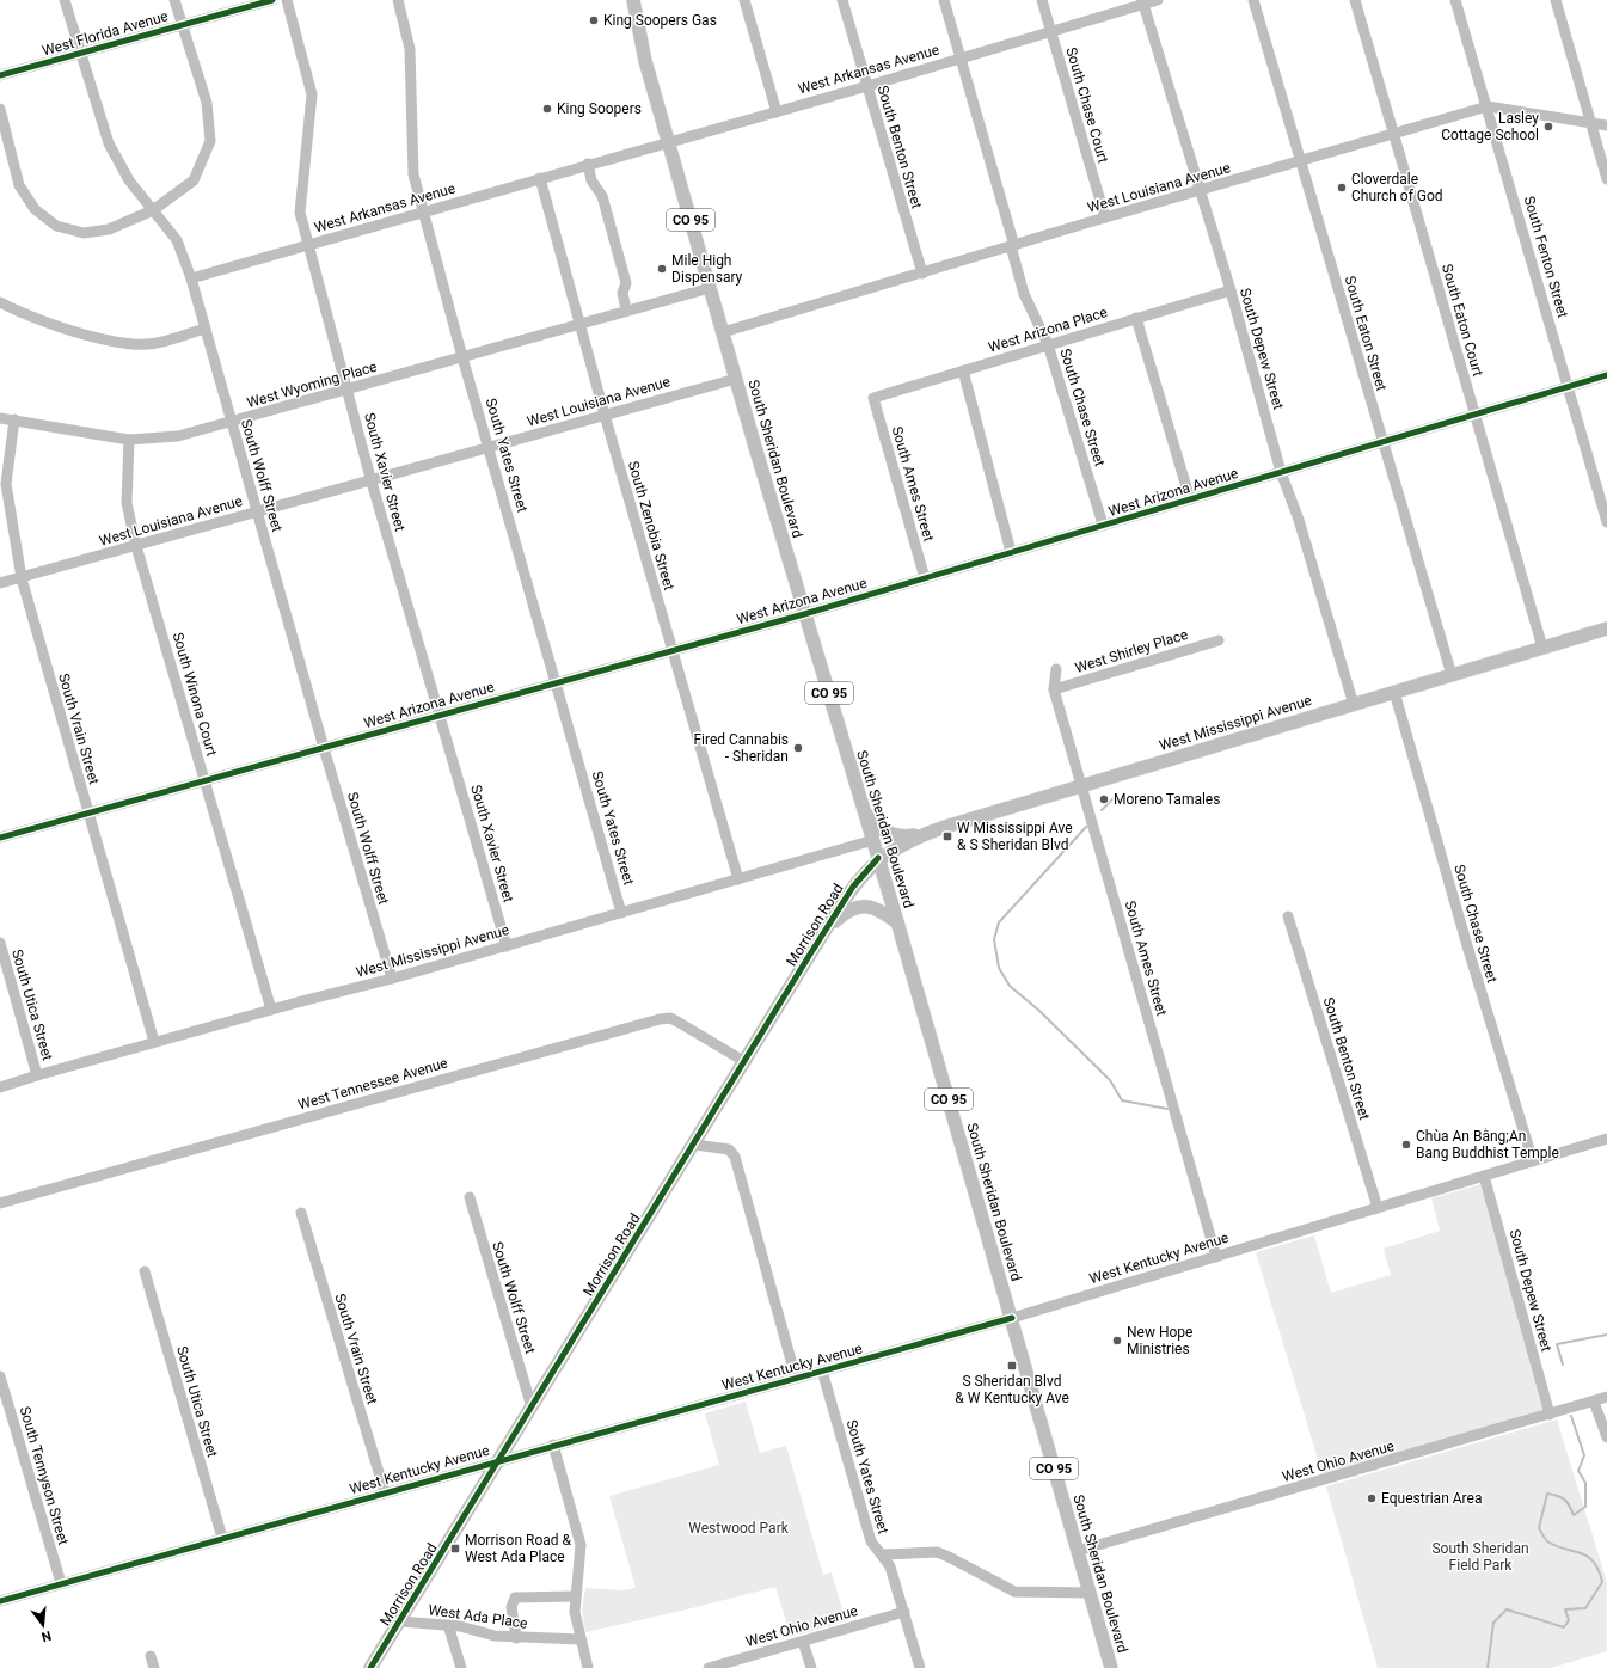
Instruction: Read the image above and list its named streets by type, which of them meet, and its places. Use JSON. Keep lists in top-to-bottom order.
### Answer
{
  "streets": {
    "main road": [
      "CO 95",
      "South Sheridan Boulevard",
      "West Mississippi Avenue",
      "Morrison Road"
    ],
    "street": [
      "West Florida Avenue",
      "West Arkansas Avenue",
      "South Chase Court",
      "South Benton Street",
      "West Louisiana Avenue",
      "South Fenton Street",
      "South Eaton Court",
      "West Arizona Place",
      "South Eaton Street",
      "South Depew Street",
      "West Wyoming Place",
      "South Chase Street",
      "South Yates Street",
      "South Xavier Street",
      "South Wolff Street",
      "South Ames Street",
      "West Arizona Avenue",
      "South Zenobia Street",
      "West Shirley Place",
      "South Winona Court",
      "South Vrain Street",
      "South Utica Street",
      "West Tennessee Avenue",
      "West Kentucky Avenue",
      "West Ohio Avenue",
      "South Tennyson Street",
      "West Ada Place"
    ]
  },
  "crossings": [
    ["West Florida Avenue", "South Wolff Street"],
    ["West Arkansas Avenue", "South Chase Court"],
    ["West Arkansas Avenue", "South Benton Street"],
    ["West Arkansas Avenue", "South Depew Street"],
    ["West Arkansas Avenue", "South Chase Street"],
    ["West Arkansas Avenue", "South Yates Street"],
    ["West Arkansas Avenue", "South Sheridan Boulevard"],
    ["West Arkansas Avenue", "South Xavier Street"],
    ["West Arkansas Avenue", "South Wolff Street"],
    ["West Arkansas Avenue", "South Zenobia Street"],
    ["South Chase Court", "West Louisiana Avenue"],
    ["South Benton Street", "West Louisiana Avenue"],
    ["South Benton Street", "West Kentucky Avenue"],
    ["West Louisiana Avenue", "South Fenton Street"],
    ["West Louisiana Avenue", "South Eaton Court"],
    ["West Louisiana Avenue", "South Eaton Street"],
    ["West Louisiana Avenue", "South Depew Street"],
    ["West Louisiana Avenue", "South Chase Street"],
    ["West Louisiana Avenue", "South Yates Street"],
    ["West Louisiana Avenue", "South Sheridan Boulevard"],
    ["West Louisiana Avenue", "South Xavier Street"],
    ["West Louisiana Avenue", "South Wolff Street"],
    ["West Louisiana Avenue", "South Zenobia Street"],
    ["West Louisiana Avenue", "South Winona Court"],
    ["West Louisiana Avenue", "South Vrain Street"],
    ["South Fenton Street", "West Arizona Avenue"],
    ["South Eaton Court", "West Arizona Avenue"],
    ["South Eaton Court", "West Mississippi Avenue"],
    ["West Arizona Place", "South Depew Street"],
    ["West Arizona Place", "South Chase Street"],
    ["West Arizona Place", "South Ames Street"],
    ["South Eaton Street", "West Arizona Avenue"],
    ["South Eaton Street", "West Mississippi Avenue"],
    ["South Depew Street", "West Arizona Avenue"],
    ["South Depew Street", "West Mississippi Avenue"],
    ["South Depew Street", "West Kentucky Avenue"],
    ["South Depew Street", "West Ohio Avenue"],
    ["West Wyoming Place", "South Yates Street"],
    ["West Wyoming Place", "South Sheridan Boulevard"],
    ["West Wyoming Place", "South Xavier Street"],
    ["West Wyoming Place", "South Wolff Street"],
    ["West Wyoming Place", "South Zenobia Street"],
    ["West Wyoming Place", "South Winona Court"],
    ["West Wyoming Place", "South Vrain Street"],
    ["South Chase Street", "West Arizona Avenue"],
    ["South Chase Street", "West Mississippi Avenue"],
    ["South Chase Street", "West Kentucky Avenue"],
    ["South Yates Street", "West Arizona Avenue"],
    ["South Yates Street", "West Mississippi Avenue"],
    ["South Yates Street", "West Kentucky Avenue"],
    ["South Yates Street", "West Ohio Avenue"],
    ["South Sheridan Boulevard", "West Arizona Avenue"],
    ["South Sheridan Boulevard", "West Mississippi Avenue"],
    ["South Sheridan Boulevard", "Morrison Road"],
    ["South Sheridan Boulevard", "West Kentucky Avenue"],
    ["South Sheridan Boulevard", "West Ohio Avenue"],
    ["South Xavier Street", "West Arizona Avenue"],
    ["South Xavier Street", "West Mississippi Avenue"],
    ["South Wolff Street", "West Arizona Avenue"],
    ["South Wolff Street", "West Mississippi Avenue"],
    ["South Wolff Street", "Morrison Road"],
    ["South Ames Street", "West Arizona Avenue"],
    ["South Ames Street", "West Shirley Place"],
    ["South Ames Street", "West Mississippi Avenue"],
    ["South Ames Street", "West Kentucky Avenue"],
    ["West Arizona Avenue", "South Zenobia Street"],
    ["West Arizona Avenue", "South Winona Court"],
    ["West Arizona Avenue", "South Vrain Street"],
    ["South Zenobia Street", "West Mississippi Avenue"],
    ["South Winona Court", "West Mississippi Avenue"],
    ["West Mississippi Avenue", "South Vrain Street"],
    ["West Mississippi Avenue", "Morrison Road"],
    ["West Mississippi Avenue", "South Utica Street"],
    ["South Vrain Street", "West Kentucky Avenue"],
    ["Morrison Road", "West Tennessee Avenue"],
    ["Morrison Road", "West Kentucky Avenue"],
    ["Morrison Road", "West Ada Place"],
    ["South Utica Street", "West Kentucky Avenue"],
    ["West Kentucky Avenue", "South Tennyson Street"]
  ],
  "parks": ["Westwood Park", "South Sheridan Field Park"],
  "places": {
    "other": [
      "King Soopers Gas",
      "King Soopers",
      "Lasley Cottage School",
      "Cloverdale Church of God",
      "Mile High Dispensary",
      "Fired Cannabis - Sheridan",
      "Moreno Tamales",
      "Chùa An Bằng;An Bang Buddhist Temple",
      "New Hope Ministries",
      "Equestrian Area"
    ],
    "transit": ["W Mississippi Ave & S Sheridan Blvd", "S Sheridan Blvd & W Kentucky Ave", "Morrison Road & West Ada Place"]
  },
  "north": "bottom"
}
